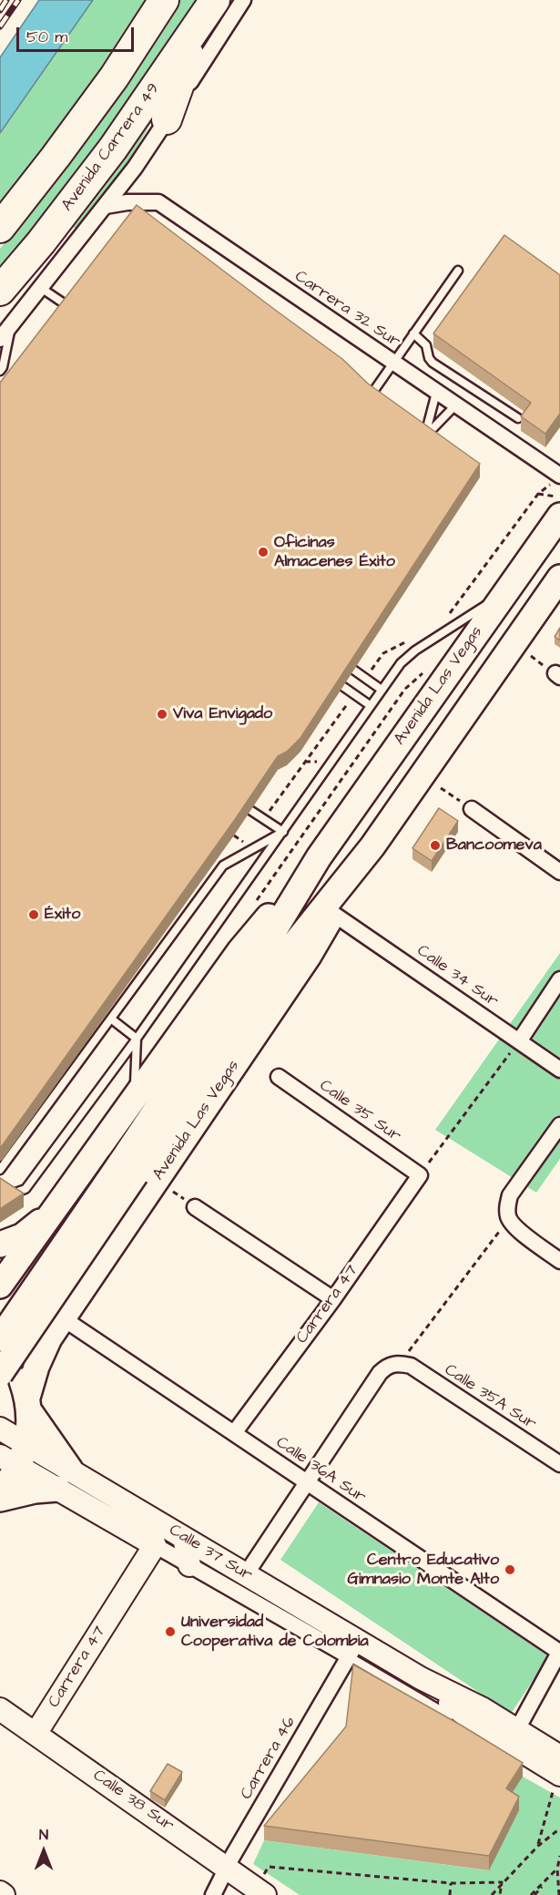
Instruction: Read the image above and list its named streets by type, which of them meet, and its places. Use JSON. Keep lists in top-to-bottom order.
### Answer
{
  "streets": {
    "highway": ["Avenida Carrera 49"],
    "main road": [
      "Avenida Las Vegas",
      "Carrera 47",
      "Calle 37 Sur",
      "Calle 38 Sur"
    ],
    "street": [
      "Carrera 32 Sur",
      "Calle 34 Sur",
      "Calle 35 Sur",
      "Calle 35A Sur",
      "Calle 36A Sur",
      "Carrera 46"
    ]
  },
  "crossings": [
    ["Avenida Las Vegas", "Calle 34 Sur"],
    ["Avenida Las Vegas", "Calle 36A Sur"],
    ["Calle 35 Sur", "Carrera 47"],
    ["Carrera 47", "Calle 36A Sur"],
    ["Carrera 47", "Calle 37 Sur"],
    ["Carrera 47", "Calle 38 Sur"],
    ["Calle 37 Sur", "Carrera 46"],
    ["Carrera 46", "Calle 38 Sur"]
  ],
  "places": [
    "Oficinas Almacenes Éxito",
    "Viva Envigado",
    "Bancoomeva",
    "Éxito",
    "Centro Educativo Gimnasio Monte Alto",
    "Universidad Cooperativa de Colombia"
  ],
  "scale_bar": "50 m",
  "north": "top"
}
